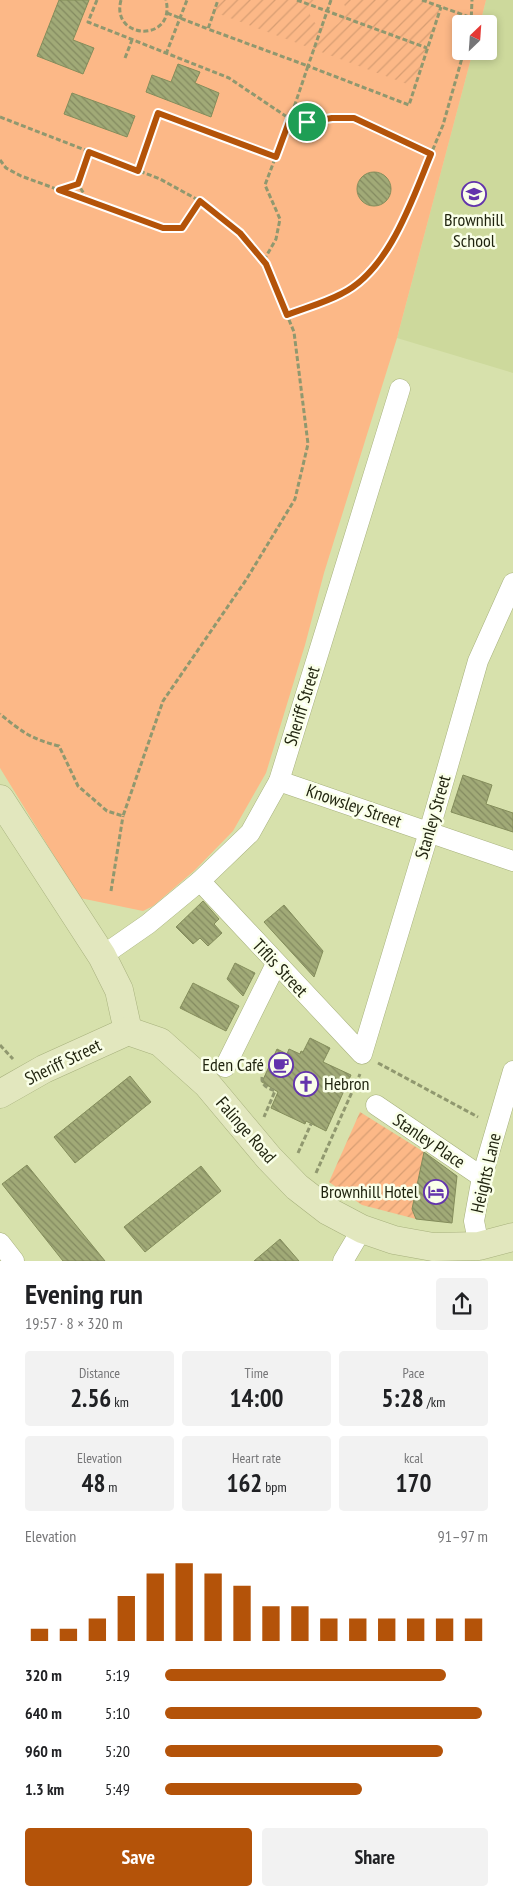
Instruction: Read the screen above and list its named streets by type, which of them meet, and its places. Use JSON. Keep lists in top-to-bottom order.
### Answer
{
  "streets": {
    "street": [
      "Sheriff Street",
      "Knowsley Street",
      "Stanley Street",
      "Tiflis Street",
      "Falinge Road",
      "Stanley Place",
      "Heights Lane"
    ]
  },
  "crossings": [
    ["Sheriff Street", "Knowsley Street"],
    ["Sheriff Street", "Tiflis Street"],
    ["Sheriff Street", "Falinge Road"],
    ["Knowsley Street", "Stanley Street"],
    ["Stanley Street", "Tiflis Street"],
    ["Falinge Road", "Heights Lane"],
    ["Stanley Place", "Heights Lane"]
  ],
  "places": {
    "school or university": ["Brownhill School"],
    "cafe": ["Eden Café"],
    "church": ["Hebron"],
    "hotel": ["Brownhill Hotel"]
  },
  "north": "top right",
  "page": {
    "heading": ["Evening run", "19:57 · 8 × 320 m"],
    "stats": [
      ["Distance", "2.56 km"],
      ["Time", "14:00"],
      ["Pace", "5:28 /km"],
      ["Elevation", "48 m"],
      ["Heart rate", "162 bpm"],
      ["kcal", "170"]
    ],
    "chart": ["Elevation", "91–97 m"],
    "list": [
      {
        "name": "320 m",
        "note": "5:19"
      },
      {
        "name": "640 m",
        "note": "5:10"
      },
      {
        "name": "960 m",
        "note": "5:20"
      },
      {
        "name": "1.3 km",
        "note": "5:49"
      }
    ],
    "buttons": ["Save", "Share"]
  }
}
